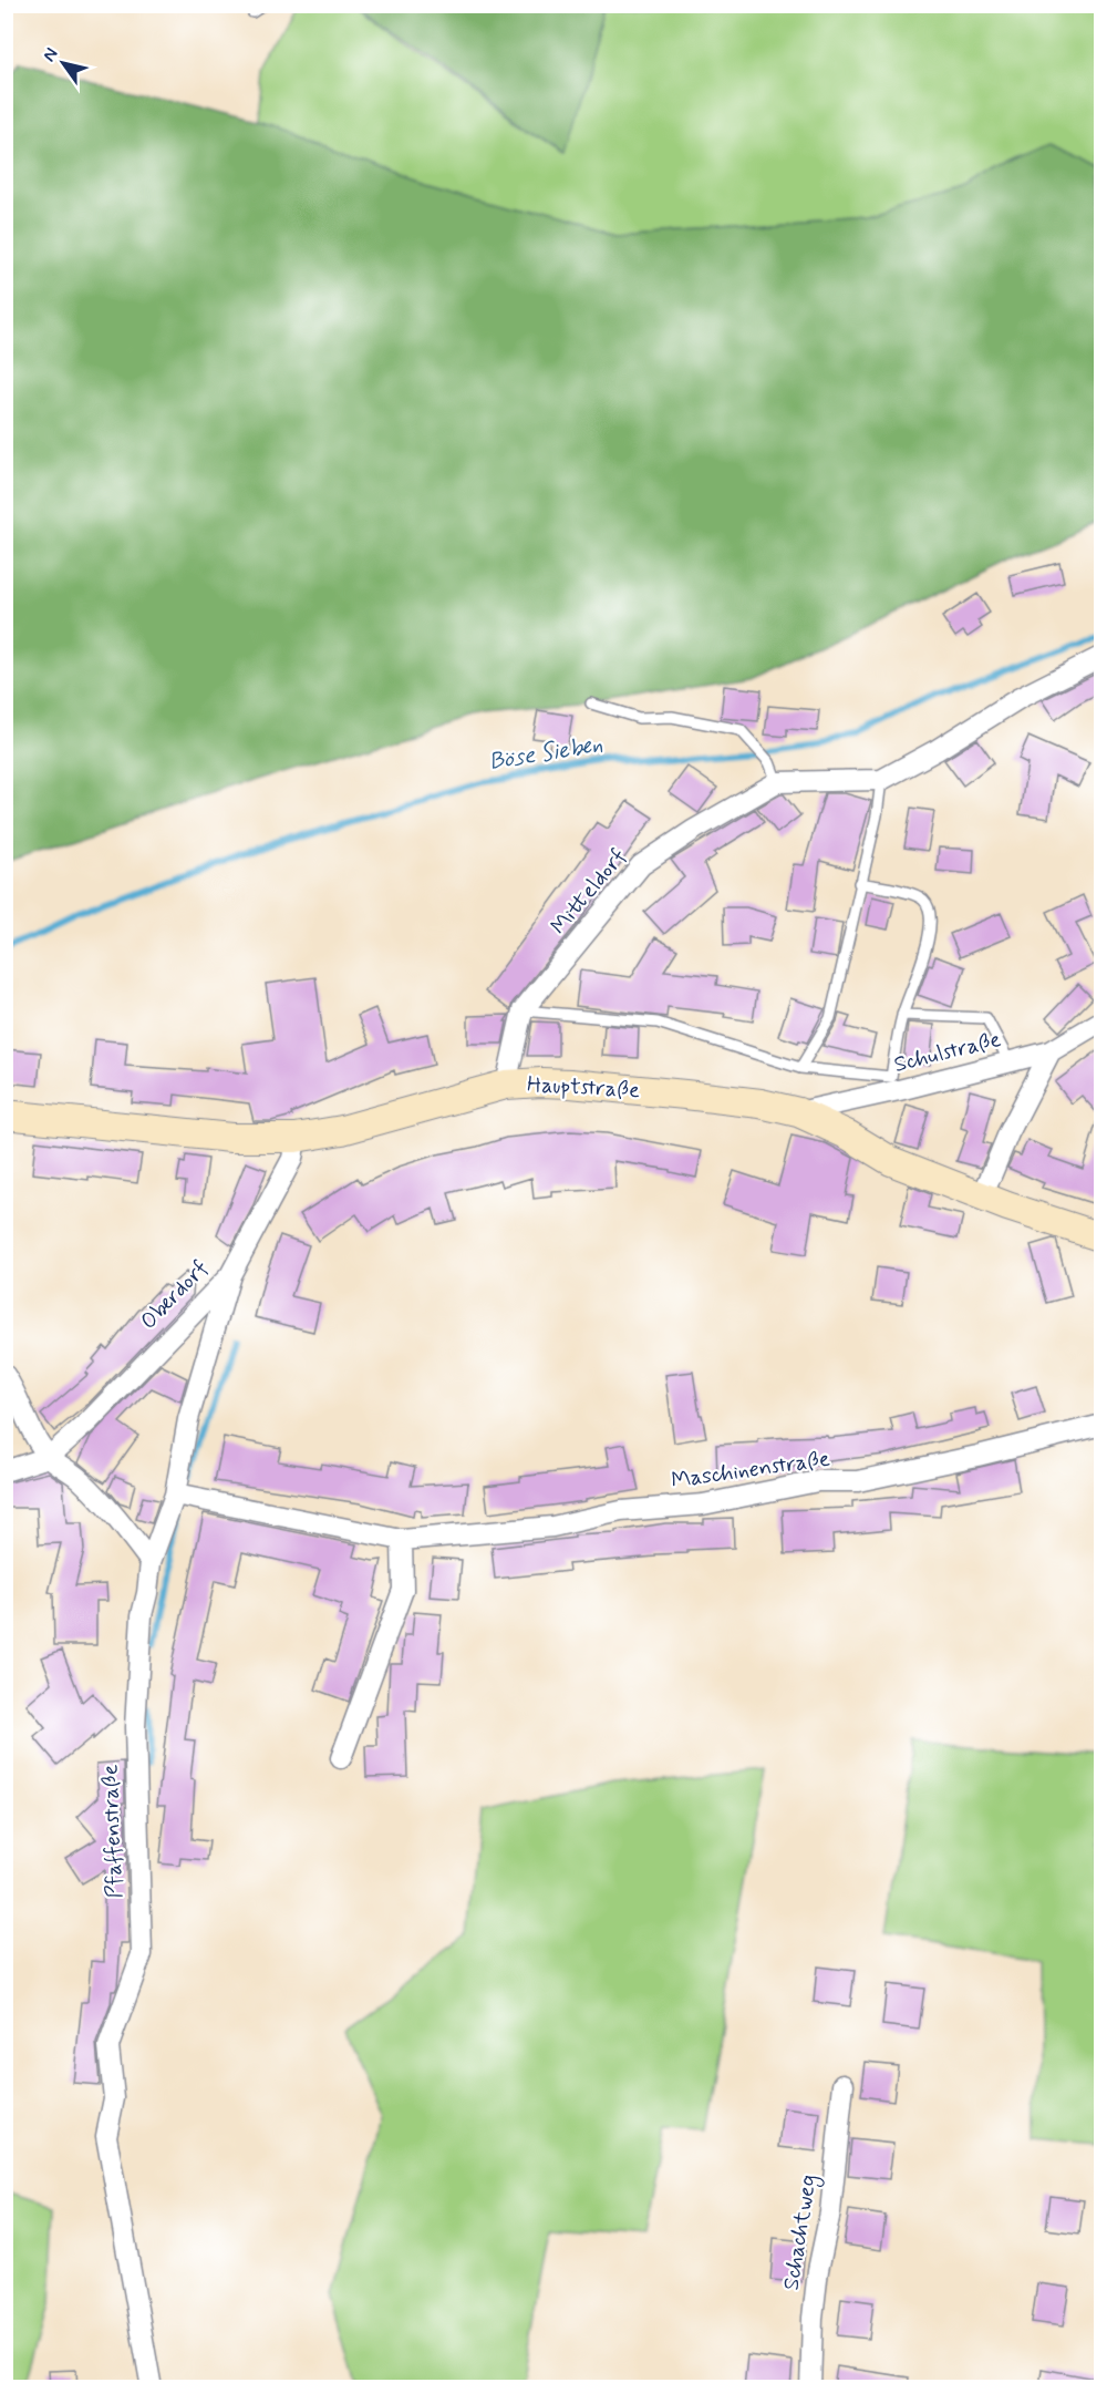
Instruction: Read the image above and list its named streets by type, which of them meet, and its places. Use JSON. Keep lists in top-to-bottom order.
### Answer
{
  "streets": {
    "main road": ["Hauptstraße"],
    "street": [
      "Mitteldorf",
      "Schulstraße",
      "Oberdorf",
      "Maschinenstraße",
      "Pfaffenstraße",
      "Schachtweg"
    ]
  },
  "crossings": [
    ["Mitteldorf", "Hauptstraße"],
    ["Schulstraße", "Hauptstraße"],
    ["Hauptstraße", "Oberdorf"],
    ["Oberdorf", "Pfaffenstraße"],
    ["Maschinenstraße", "Pfaffenstraße"]
  ],
  "water": ["Böse Sieben"],
  "north": "top left"
}
